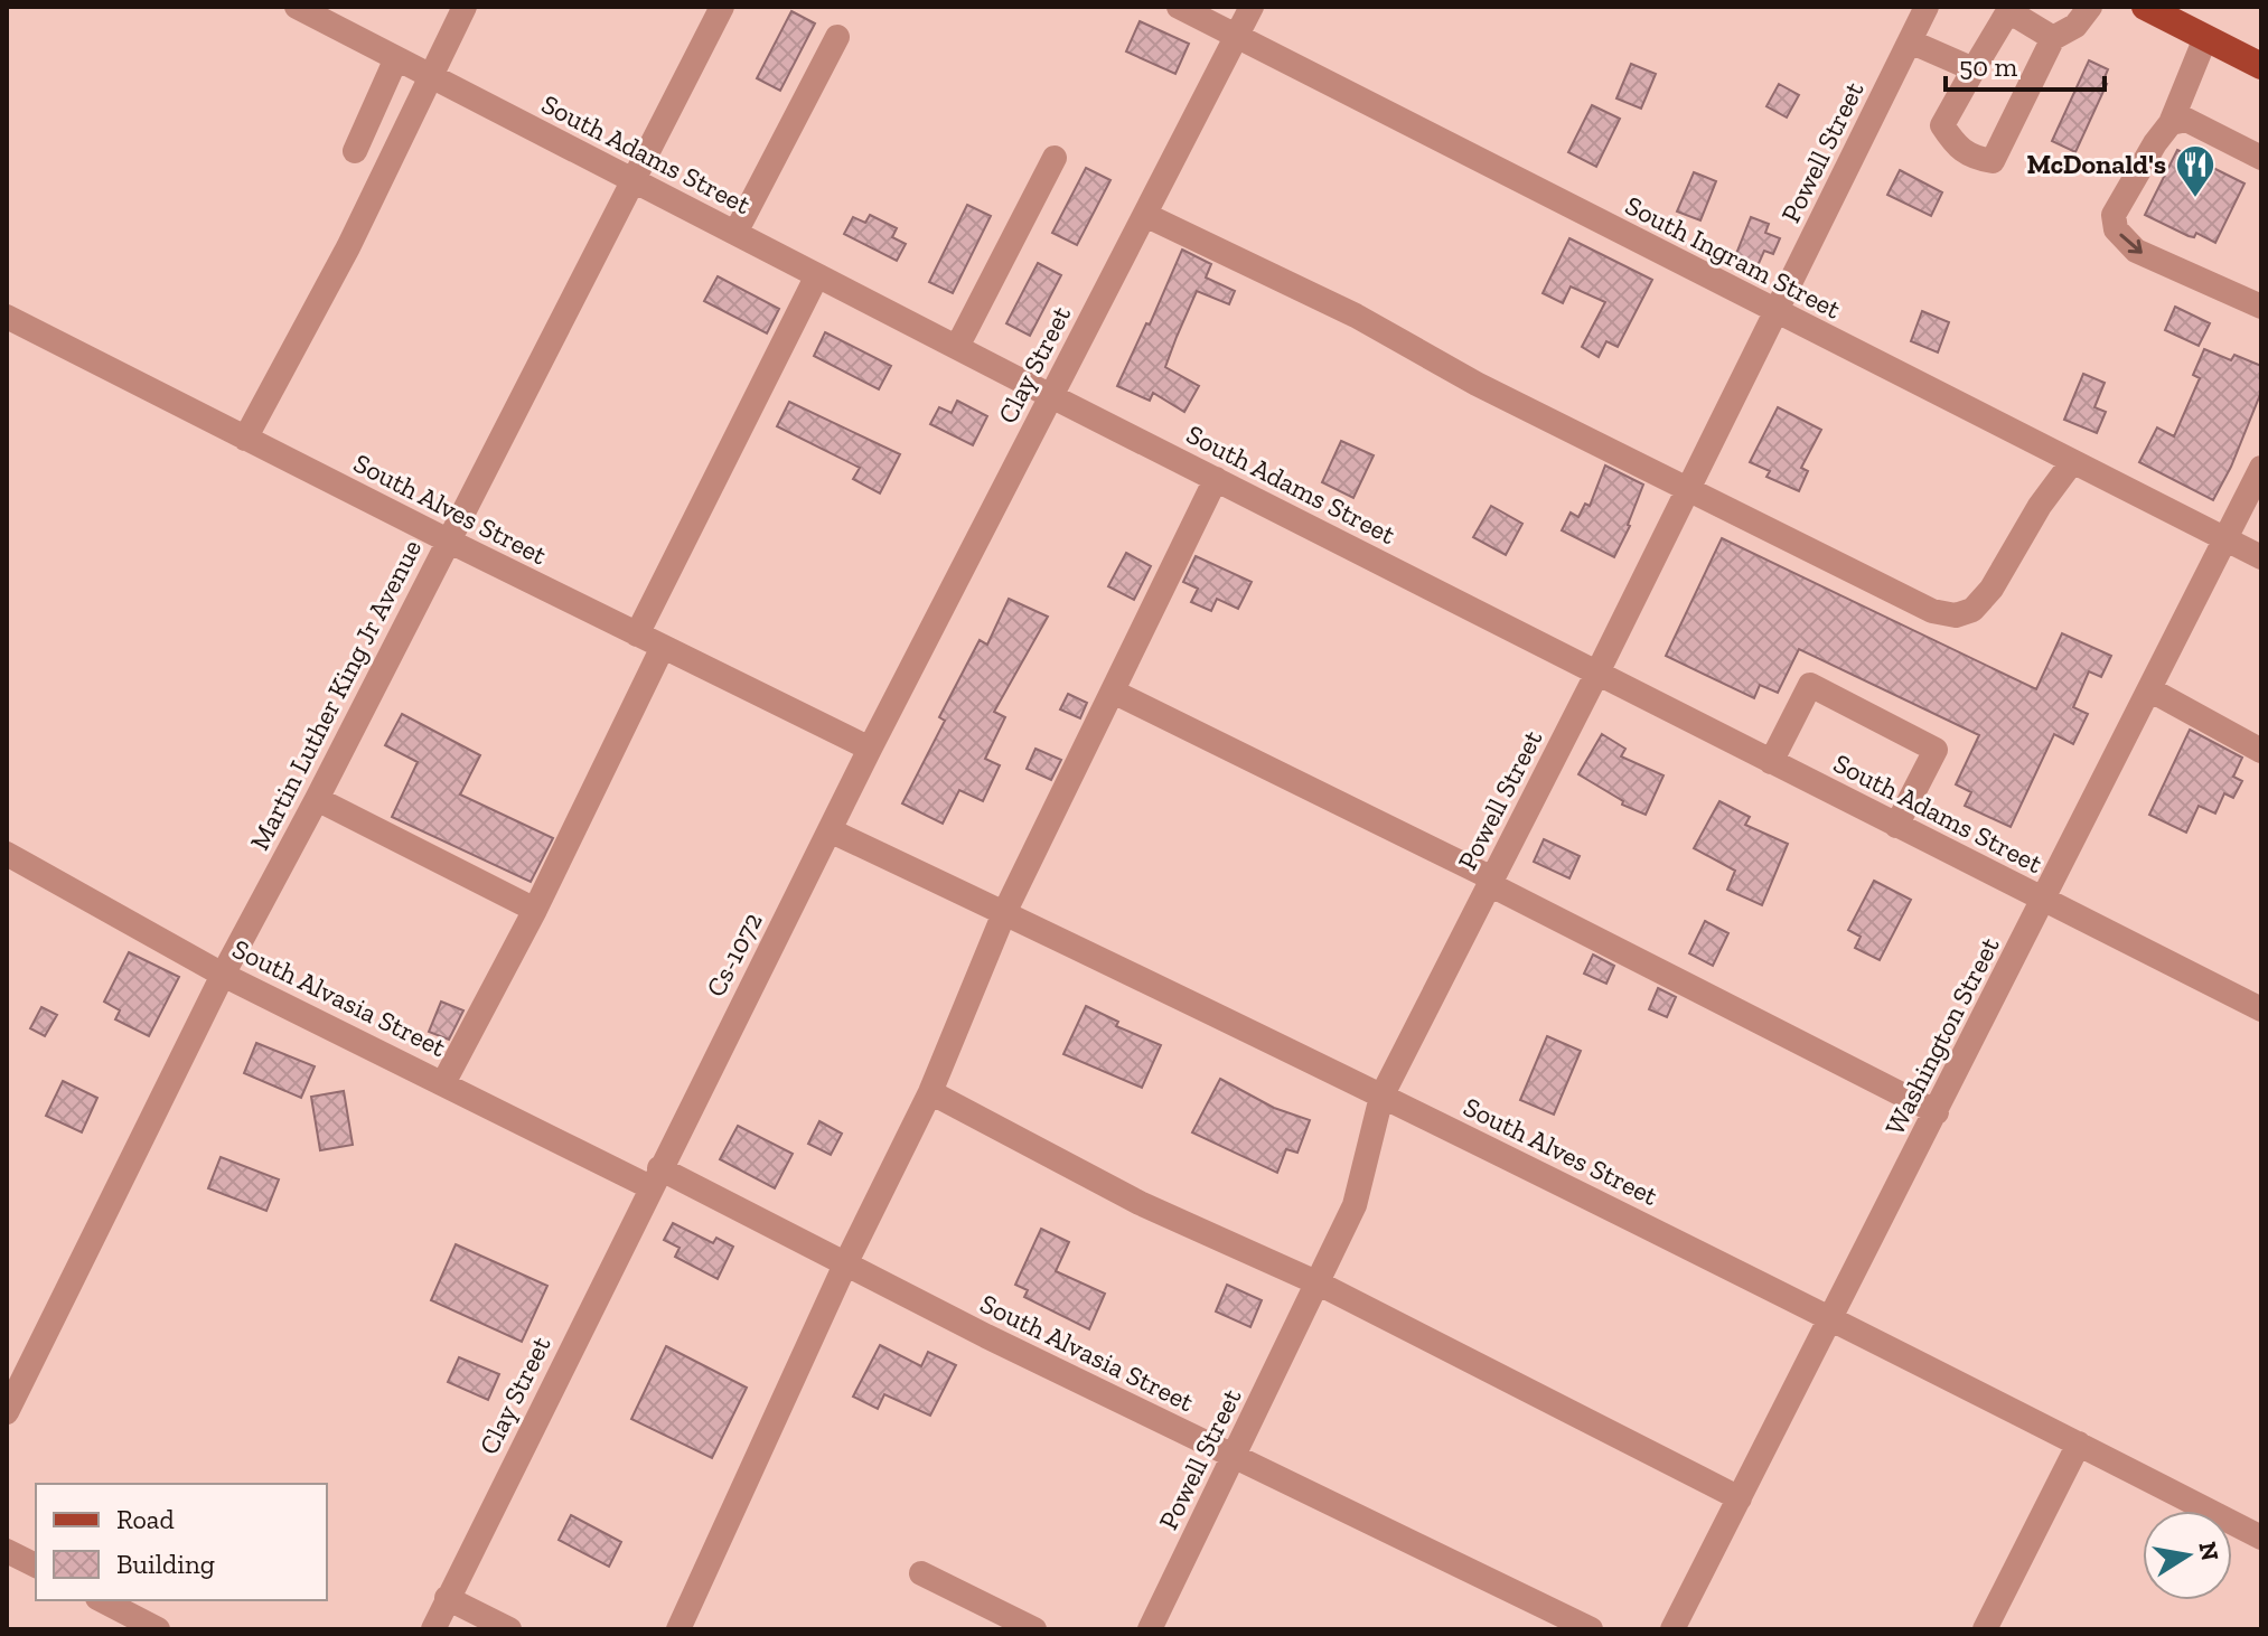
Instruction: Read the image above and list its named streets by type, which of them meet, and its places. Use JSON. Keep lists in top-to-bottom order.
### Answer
{
  "streets": {
    "street": [
      "Powell Street",
      "South Adams Street",
      "South Ingram Street",
      "Clay Street",
      "South Alves Street",
      "Martin Luther King Jr Avenue",
      "Cs-1072",
      "South Alvasia Street",
      "Washington Street"
    ]
  },
  "crossings": [
    ["Powell Street", "South Adams Street"],
    ["Powell Street", "South Ingram Street"],
    ["Powell Street", "South Alves Street"],
    ["Powell Street", "South Alvasia Street"],
    ["South Adams Street", "Clay Street"],
    ["South Adams Street", "Martin Luther King Jr Avenue"],
    ["South Adams Street", "Washington Street"],
    ["South Ingram Street", "Clay Street"],
    ["South Ingram Street", "Washington Street"],
    ["Clay Street", "South Alves Street"],
    ["Clay Street", "Cs-1072"],
    ["Clay Street", "South Alvasia Street"],
    ["South Alves Street", "Martin Luther King Jr Avenue"],
    ["South Alves Street", "Cs-1072"],
    ["South Alves Street", "Washington Street"],
    ["Martin Luther King Jr Avenue", "South Alvasia Street"],
    ["Cs-1072", "South Alvasia Street"]
  ],
  "places": {
    "restaurant": ["McDonald's"]
  },
  "legend": ["Road", "Building"],
  "scale_bar": "50 m",
  "north": "right"
}
